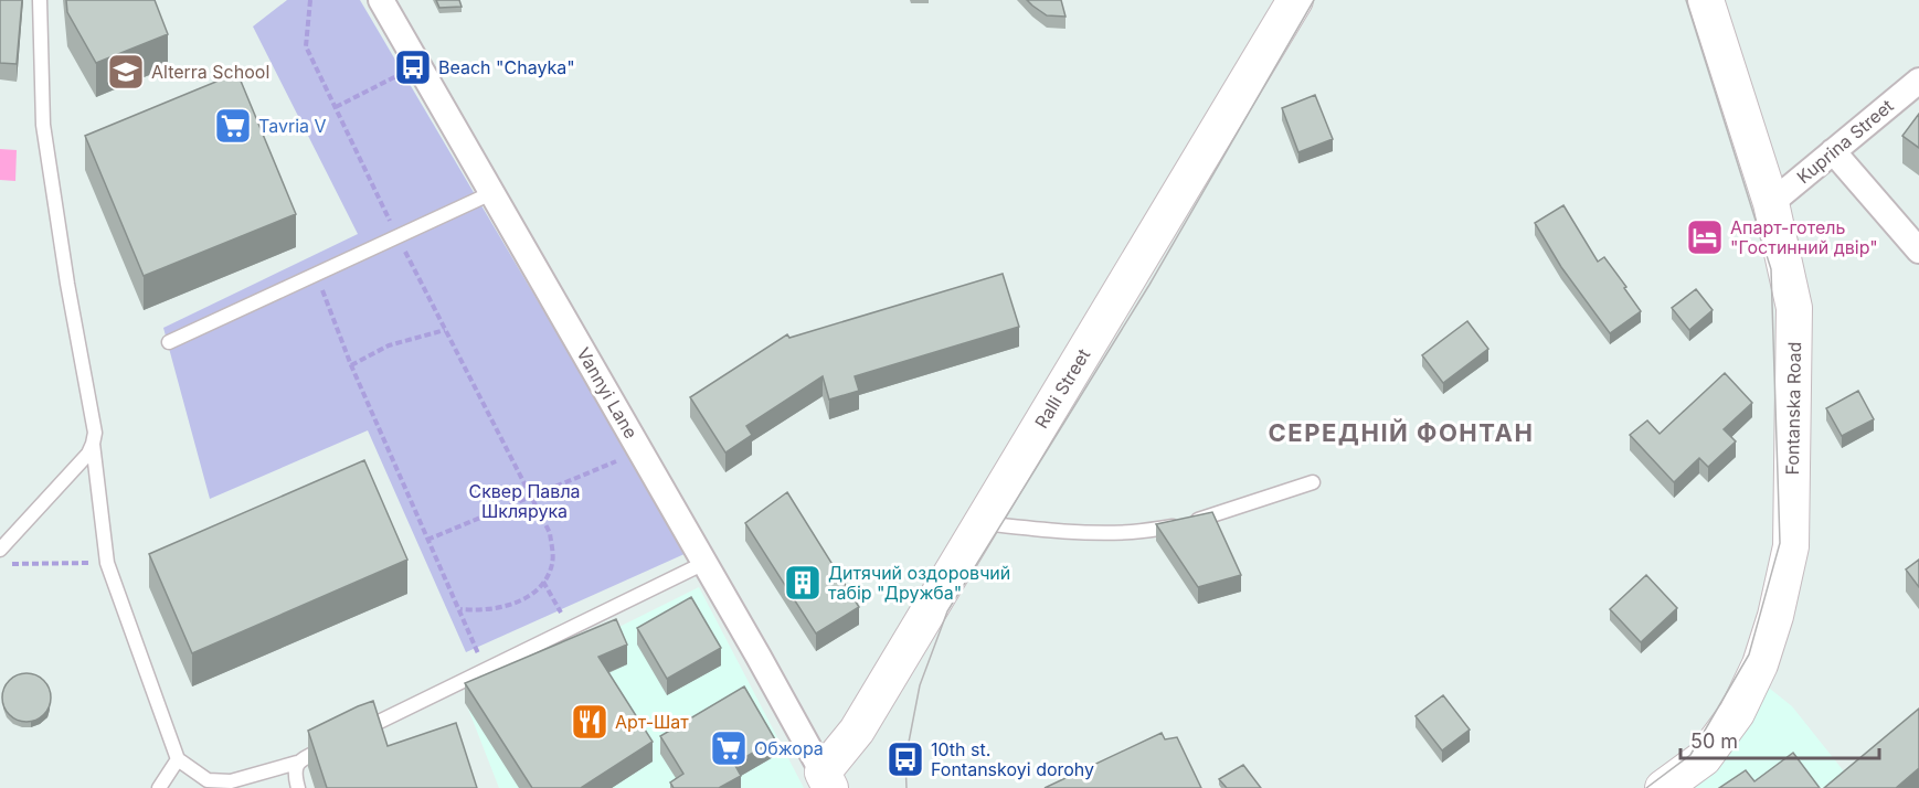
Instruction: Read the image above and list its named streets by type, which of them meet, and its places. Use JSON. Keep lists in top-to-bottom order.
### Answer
{
  "streets": {
    "main road": ["Ralli Street", "Fontanska Road"],
    "street": ["Kuprina Street", "Vannyi Lane"]
  },
  "crossings": [
    ["Kuprina Street", "Fontanska Road"],
    ["Ralli Street", "Vannyi Lane"]
  ],
  "districts": ["СЕРЕДНІЙ ФОНТАН"],
  "parks": ["Сквер Павла Шклярука"],
  "places": {
    "bus stop": ["Beach \"Chayka\"", "10th st. Fontanskoyi dorohy"],
    "school or university": ["Alterra School"],
    "supermarket": ["Tavria V", "Обжора"],
    "hotel": ["Апарт-готель \"Гостинний двір\""],
    "building": ["Дитячий оздоровчий табір \"Дружба\""],
    "restaurant": ["Арт-Шат"]
  },
  "scale_bar": "50 m"
}
